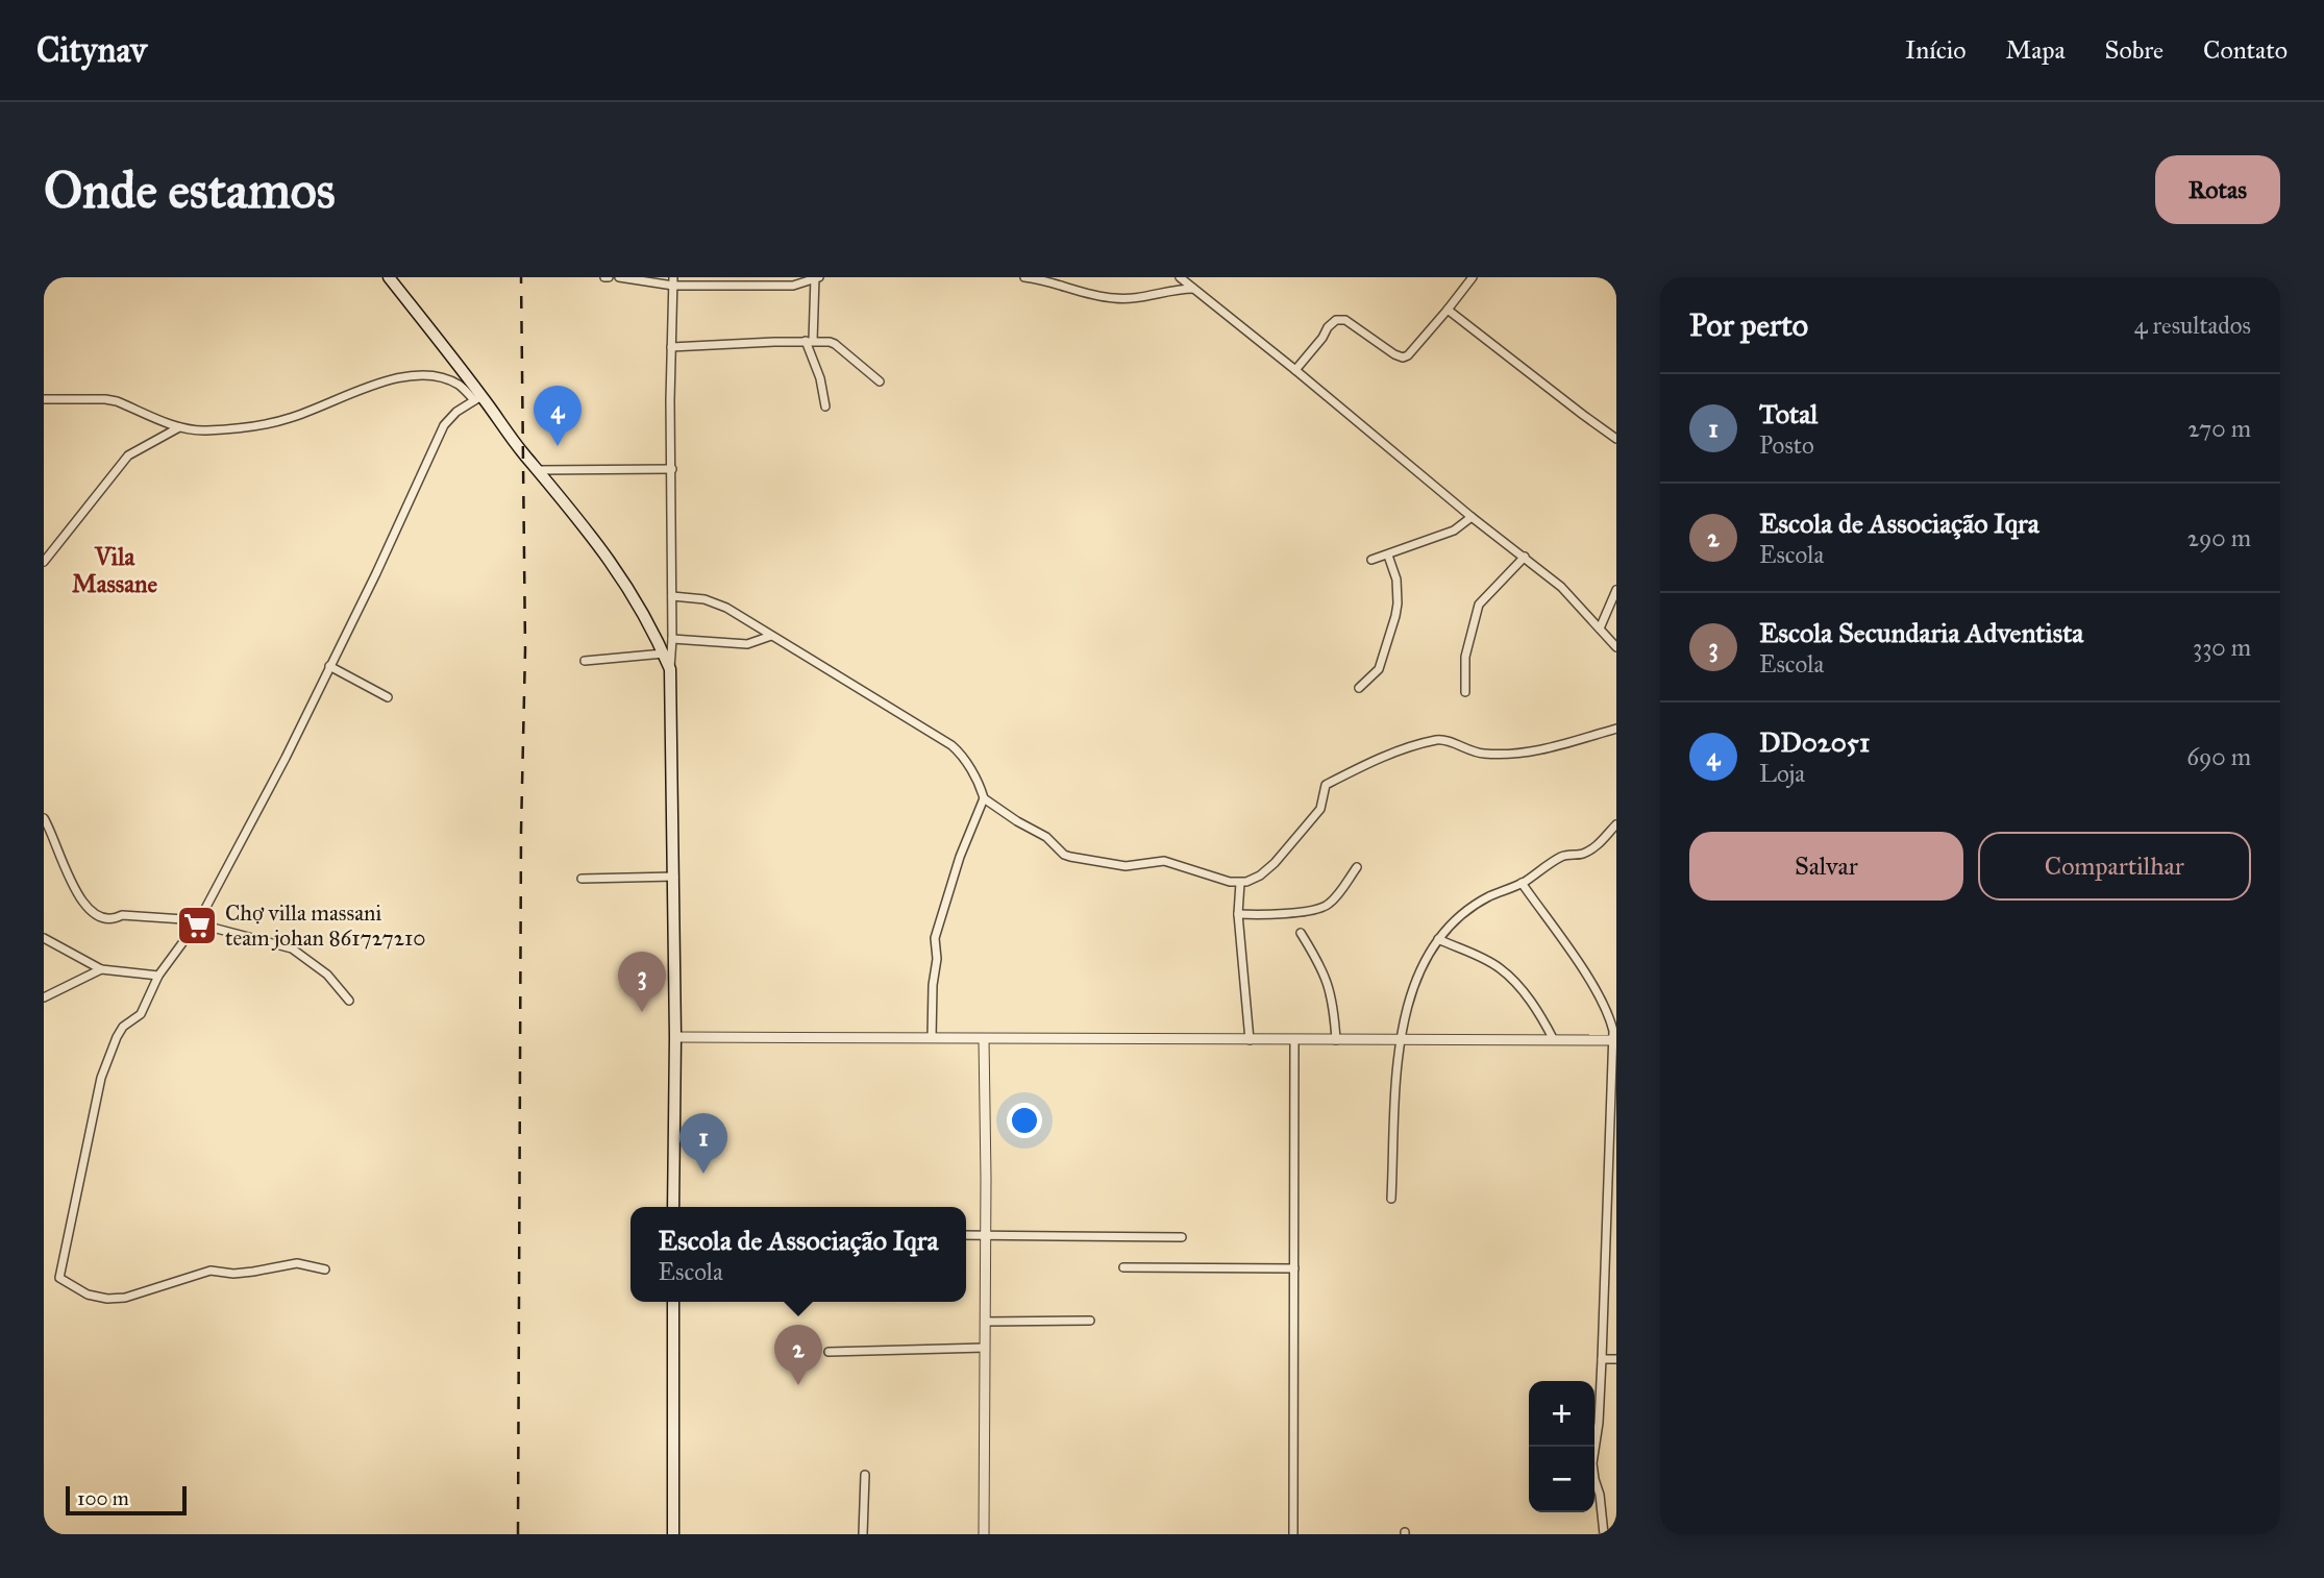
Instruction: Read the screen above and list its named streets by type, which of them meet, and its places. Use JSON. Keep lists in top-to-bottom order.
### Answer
{
  "districts": ["Vila Massane"],
  "places": {
    "supermarket": ["Chợ villa massani team johan 861727210"]
  },
  "scale_bar": "100 m",
  "page": {
    "header": "Citynav",
    "nav": [
      "Início",
      "Mapa",
      "Sobre",
      "Contato"
    ],
    "buttons": [
      "Rotas",
      ["Salvar", "Compartilhar"]
    ],
    "title": "Onde estamos",
    "heading": ["Por perto", "4 resultados"],
    "list": [
      {
        "mark": "1",
        "name": "Total",
        "note": "Posto",
        "value": "270 m"
      },
      {
        "mark": "2",
        "name": "Escola de Associação Iqra",
        "note": "Escola",
        "value": "290 m"
      },
      {
        "mark": "3",
        "name": "Escola Secundaria Adventista",
        "note": "Escola",
        "value": "330 m"
      },
      {
        "mark": "4",
        "name": "DD02051",
        "note": "Loja",
        "value": "690 m"
      }
    ],
    "pins": [
      "4",
      "3",
      "1",
      "2"
    ],
    "popup": ["Escola de Associação Iqra", "Escola"],
    "map_buttons": ["+", "−"],
    "scale": "100 m"
  }
}
